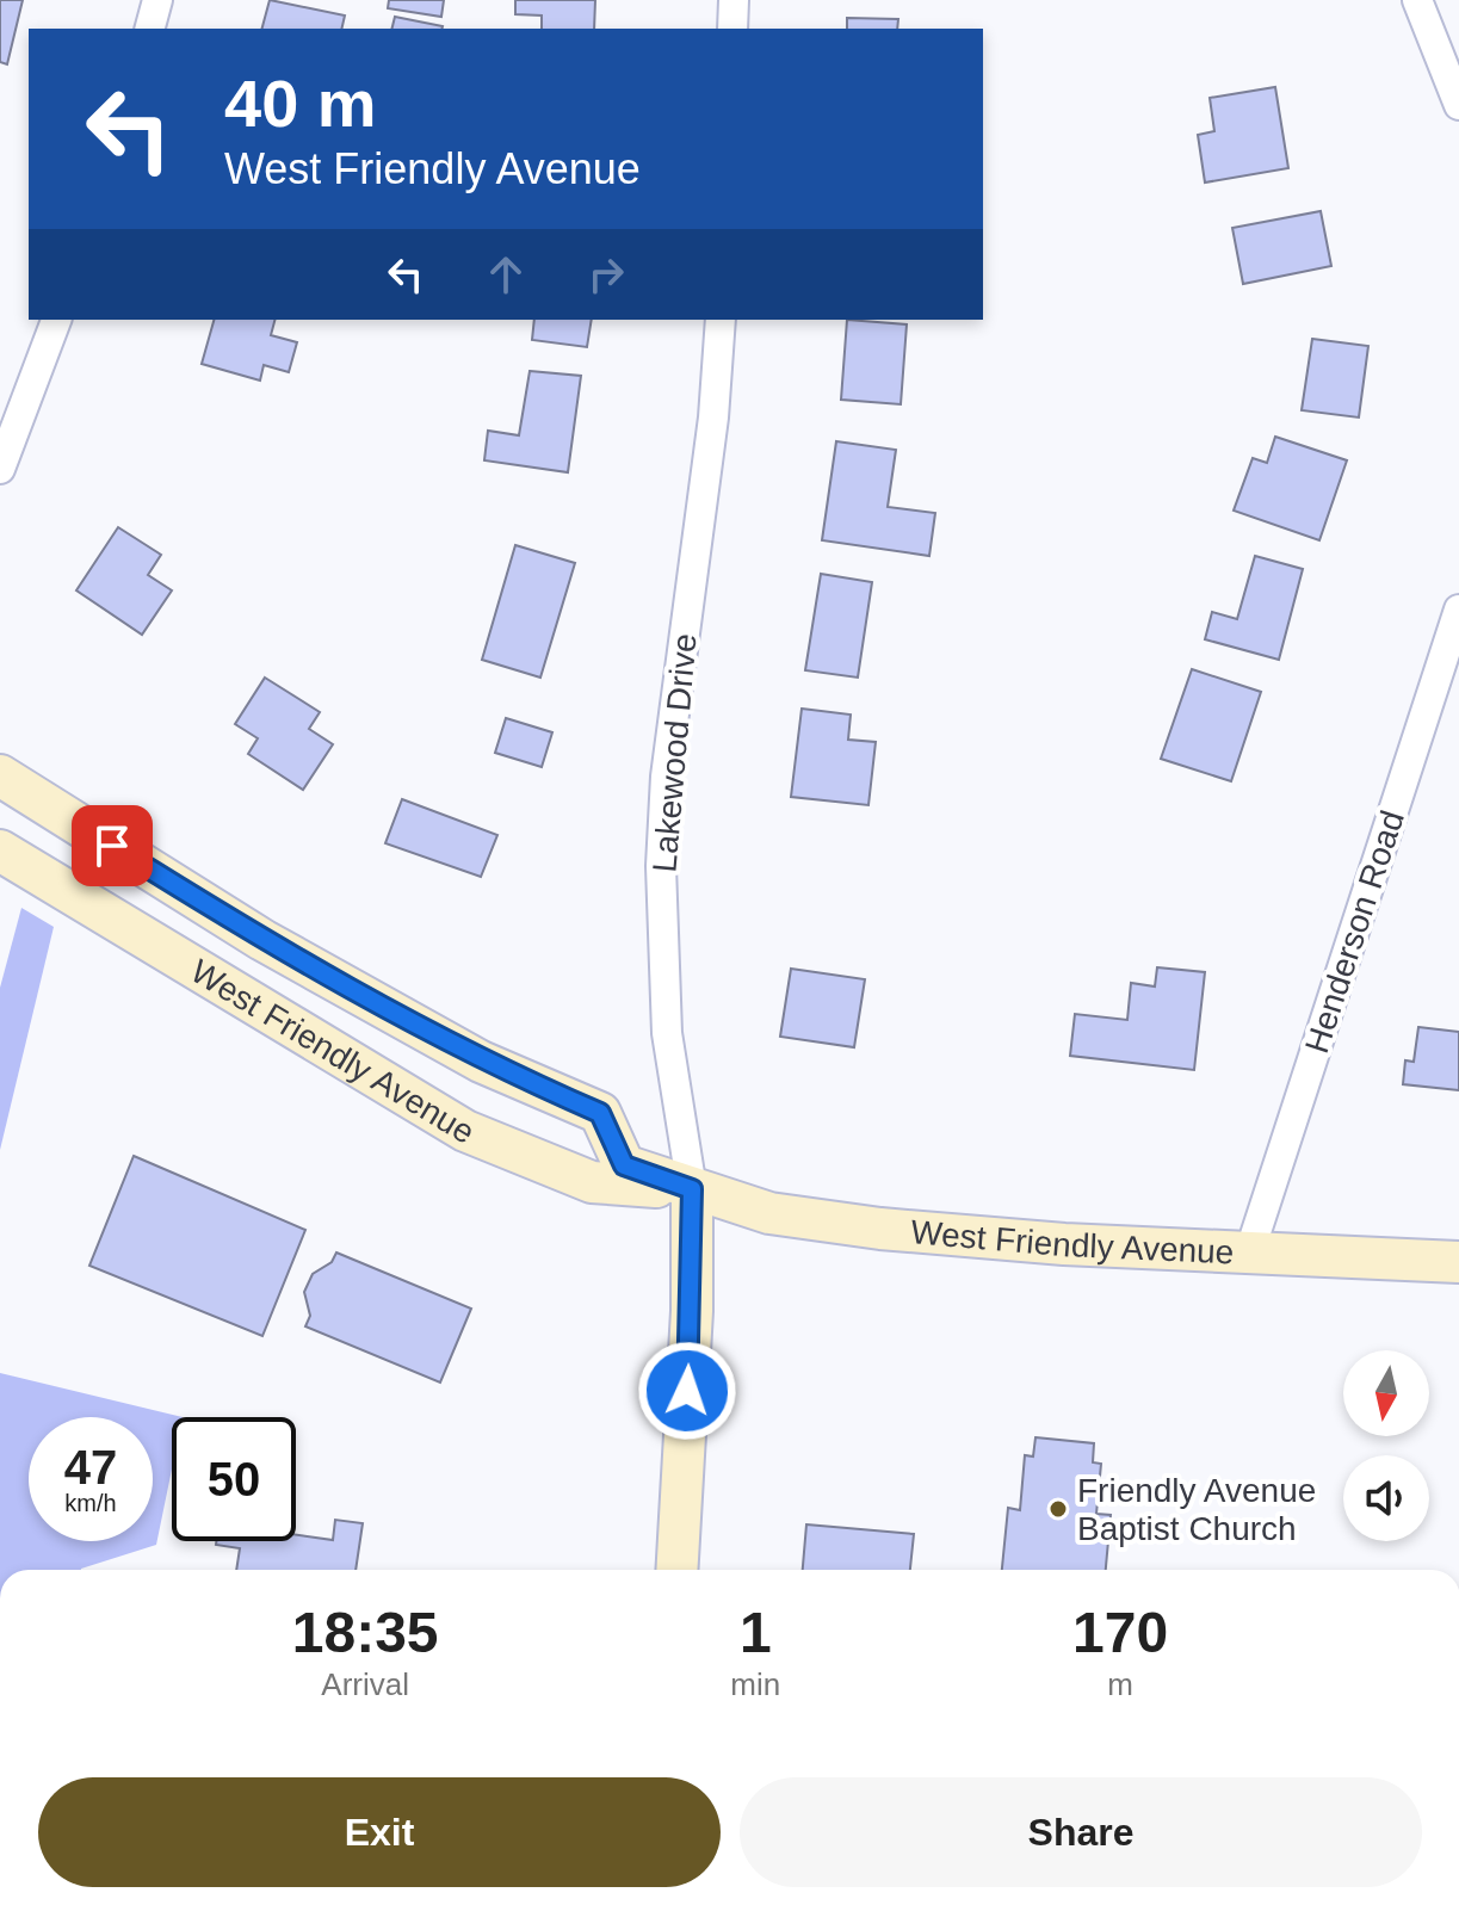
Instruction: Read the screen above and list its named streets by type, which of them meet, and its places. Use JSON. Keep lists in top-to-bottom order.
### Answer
{
  "streets": {
    "main road": ["West Friendly Avenue"],
    "street": ["Lakewood Drive", "Henderson Road"]
  },
  "crossings": [
    ["Lakewood Drive", "West Friendly Avenue"],
    ["Henderson Road", "West Friendly Avenue"]
  ],
  "places": ["Friendly Avenue Baptist Church"],
  "north": "bottom",
  "page": {
    "turn": ["40 m", "West Friendly Avenue"],
    "speed": "47 km/h",
    "limit": "50",
    "eta": [
      "18:35",
      "Arrival",
      "1",
      "min",
      "170",
      "m"
    ],
    "buttons": ["Exit", "Share"]
  }
}
